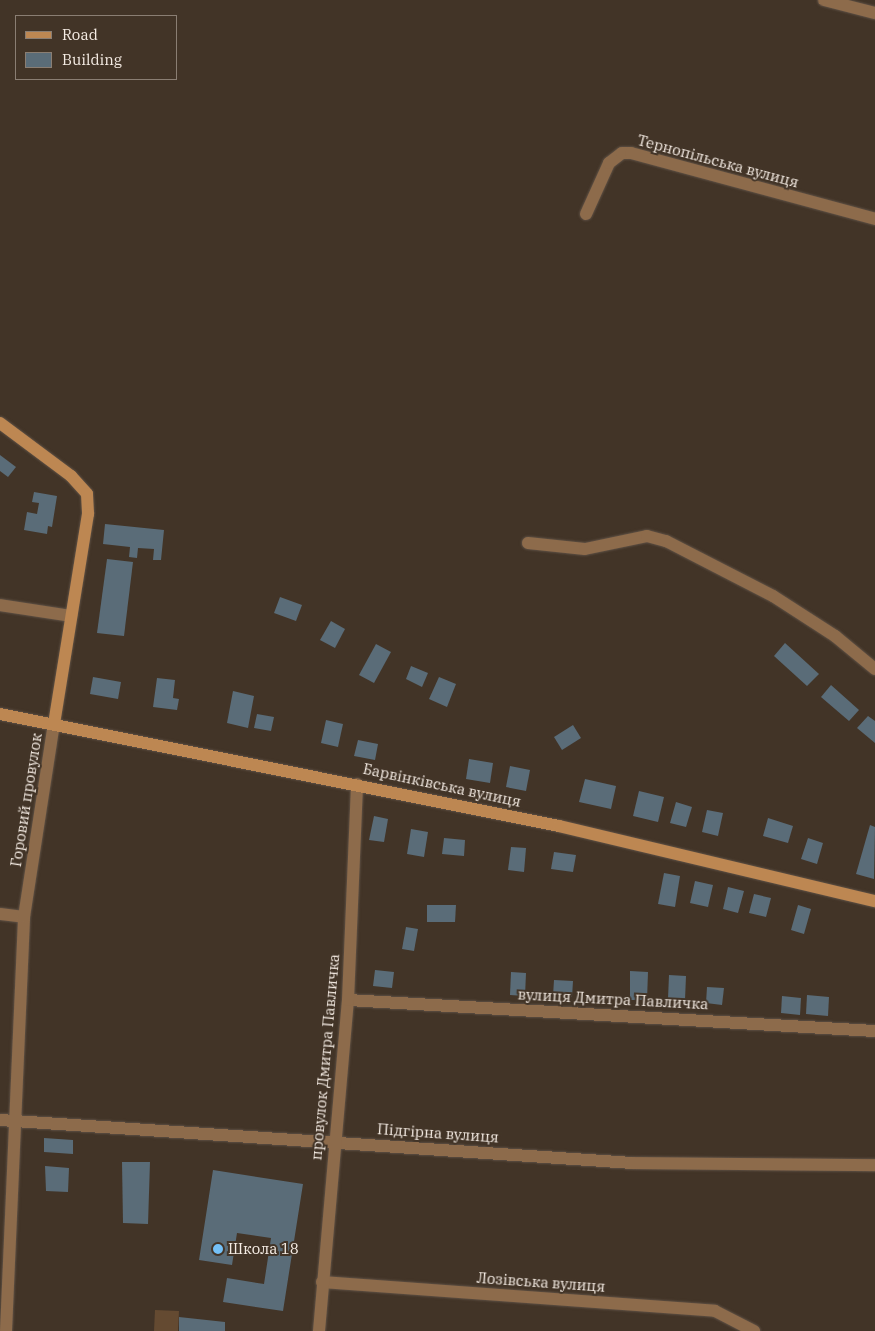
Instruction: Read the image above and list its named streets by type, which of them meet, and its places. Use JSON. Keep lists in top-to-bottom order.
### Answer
{
  "streets": {
    "street": [
      "Тернопільська вулиця",
      "Барвінківська вулиця",
      "Горовий провулок",
      "вулиця Дмитра Павличка",
      "провулок Дмитра Павличка",
      "Підгірна вулиця",
      "Лозівська вулиця"
    ]
  },
  "crossings": [
    ["Барвінківська вулиця", "Горовий провулок"],
    ["Барвінківська вулиця", "провулок Дмитра Павличка"],
    ["Горовий провулок", "Підгірна вулиця"],
    ["вулиця Дмитра Павличка", "провулок Дмитра Павличка"],
    ["провулок Дмитра Павличка", "Підгірна вулиця"],
    ["провулок Дмитра Павличка", "Лозівська вулиця"]
  ],
  "places": ["Школа 18"],
  "legend": ["Road", "Building"]
}
